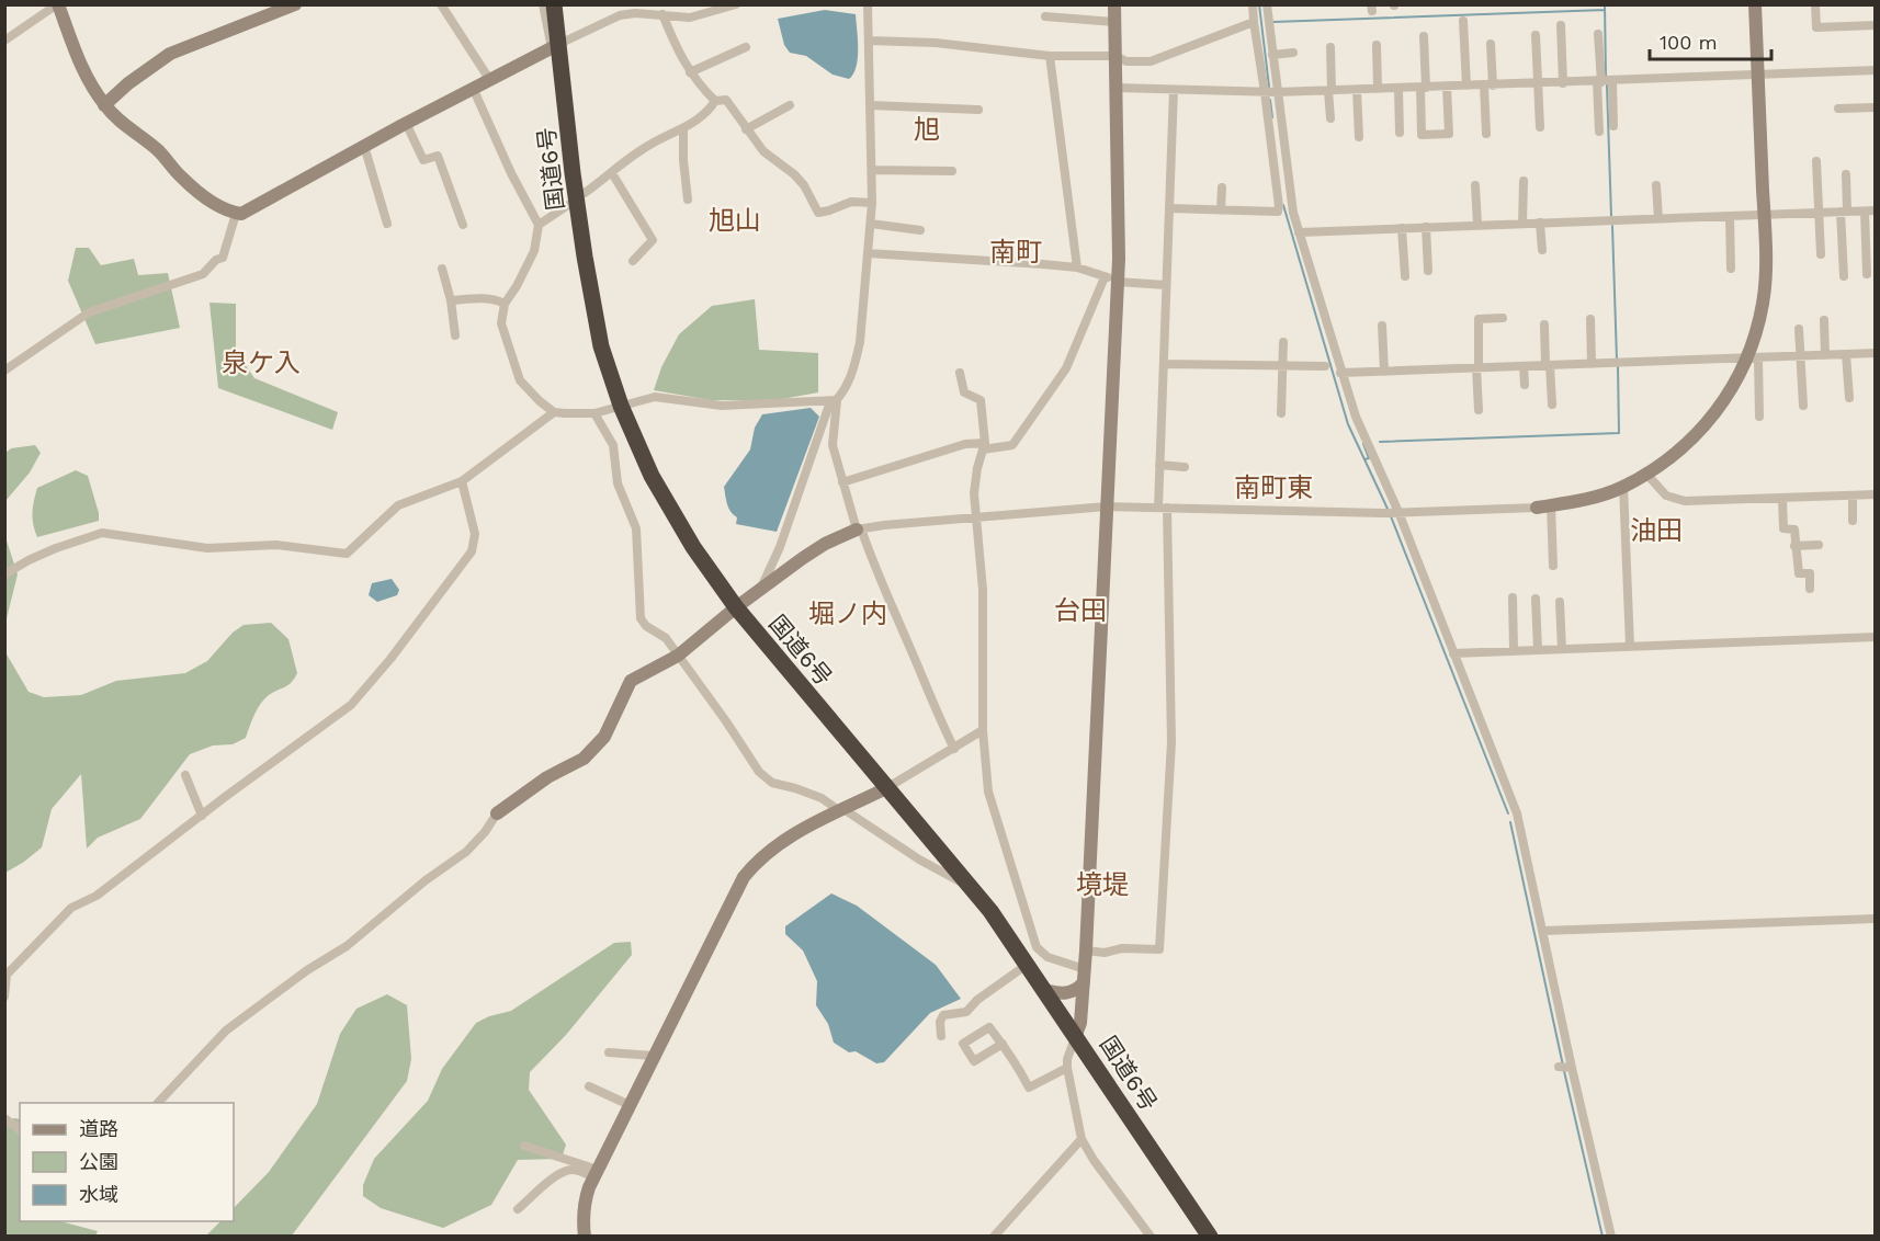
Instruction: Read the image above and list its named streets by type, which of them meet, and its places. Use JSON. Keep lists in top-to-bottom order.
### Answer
{
  "streets": {
    "highway": ["国道6号"]
  },
  "districts": [
    "旭",
    "旭山",
    "南町",
    "泉ケ入",
    "南町東",
    "油田",
    "台田",
    "堀ノ内",
    "境堤"
  ],
  "legend": ["道路", "公園", "水域"],
  "scale_bar": "100 m"
}
